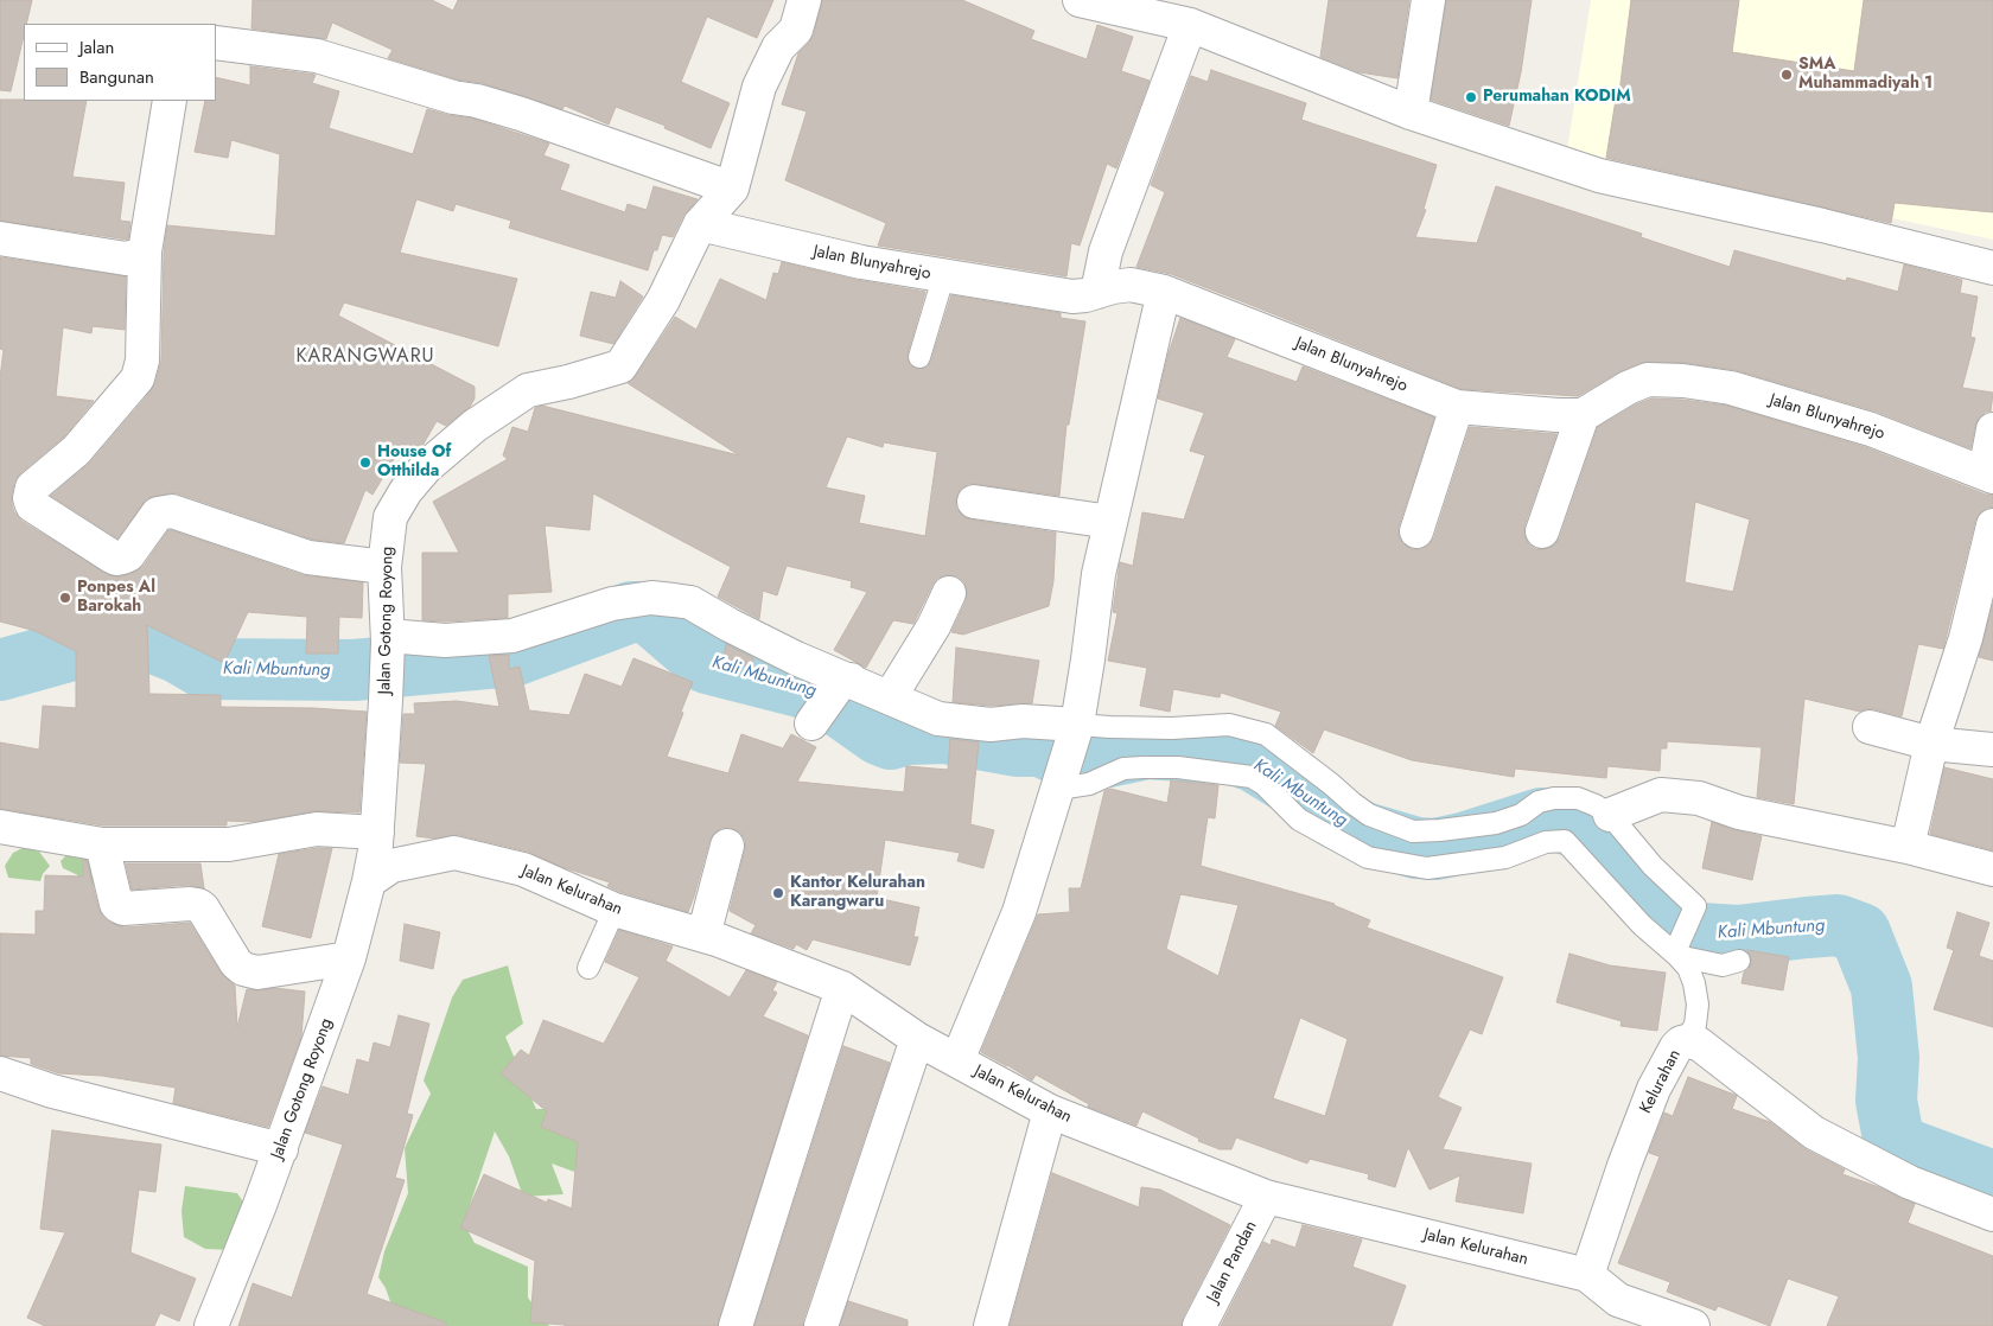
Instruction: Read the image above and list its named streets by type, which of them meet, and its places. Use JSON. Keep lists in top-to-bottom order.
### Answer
{
  "streets": {
    "street": [
      "Jalan Blunyahrejo",
      "Jalan Gotong Royong",
      "Jalan Kelurahan",
      "Kelurahan",
      "Jalan Pandan"
    ]
  },
  "crossings": [
    ["Jalan Blunyahrejo", "Jalan Gotong Royong"],
    ["Jalan Gotong Royong", "Jalan Kelurahan"],
    ["Jalan Kelurahan", "Kelurahan"],
    ["Jalan Kelurahan", "Jalan Pandan"]
  ],
  "districts": ["KARANGWARU"],
  "water": ["Kali Mbuntung"],
  "places": [
    "SMA Muhammadiyah 1",
    "Perumahan KODIM",
    "House Of Otthilda",
    "Ponpes Al Barokah",
    "Kantor Kelurahan Karangwaru"
  ],
  "legend": ["Jalan", "Bangunan"]
}
